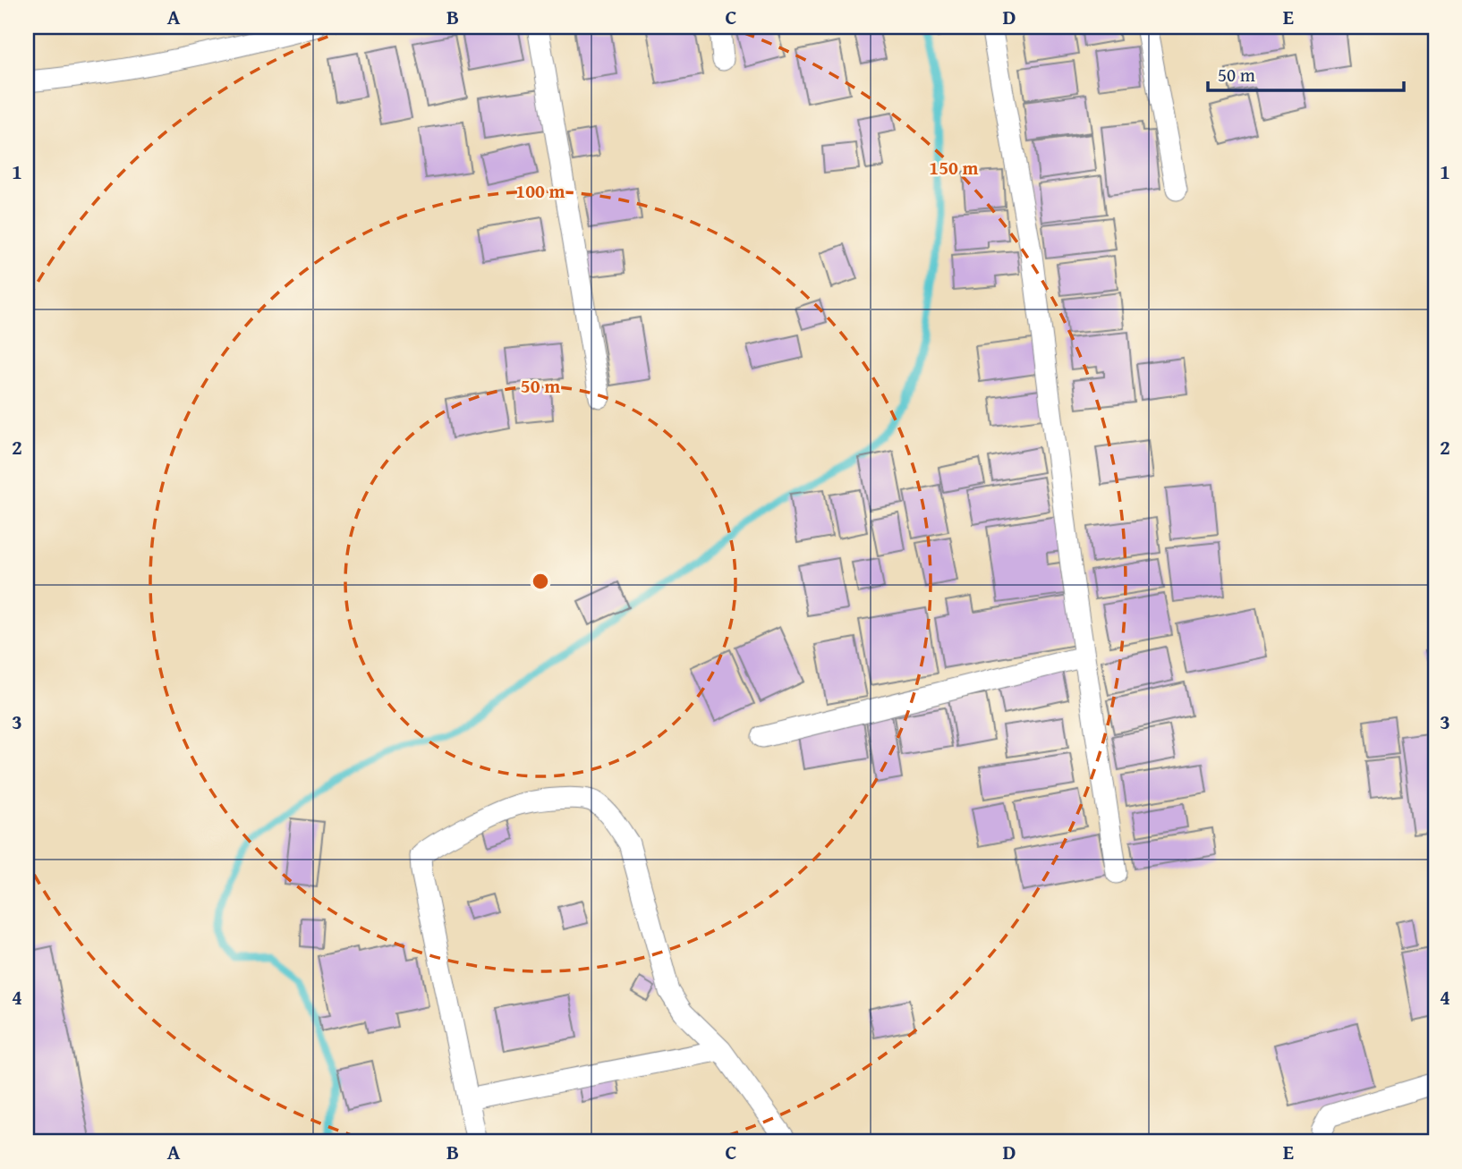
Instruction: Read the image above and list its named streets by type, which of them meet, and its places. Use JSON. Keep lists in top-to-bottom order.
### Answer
{
  "scale_bar": "50 m",
  "grid": {
    "columns": [
      "A",
      "B",
      "C",
      "D",
      "E"
    ],
    "rows": [
      "1",
      "2",
      "3",
      "4"
    ]
  },
  "rings": ["150 m", "100 m", "50 m"]
}
